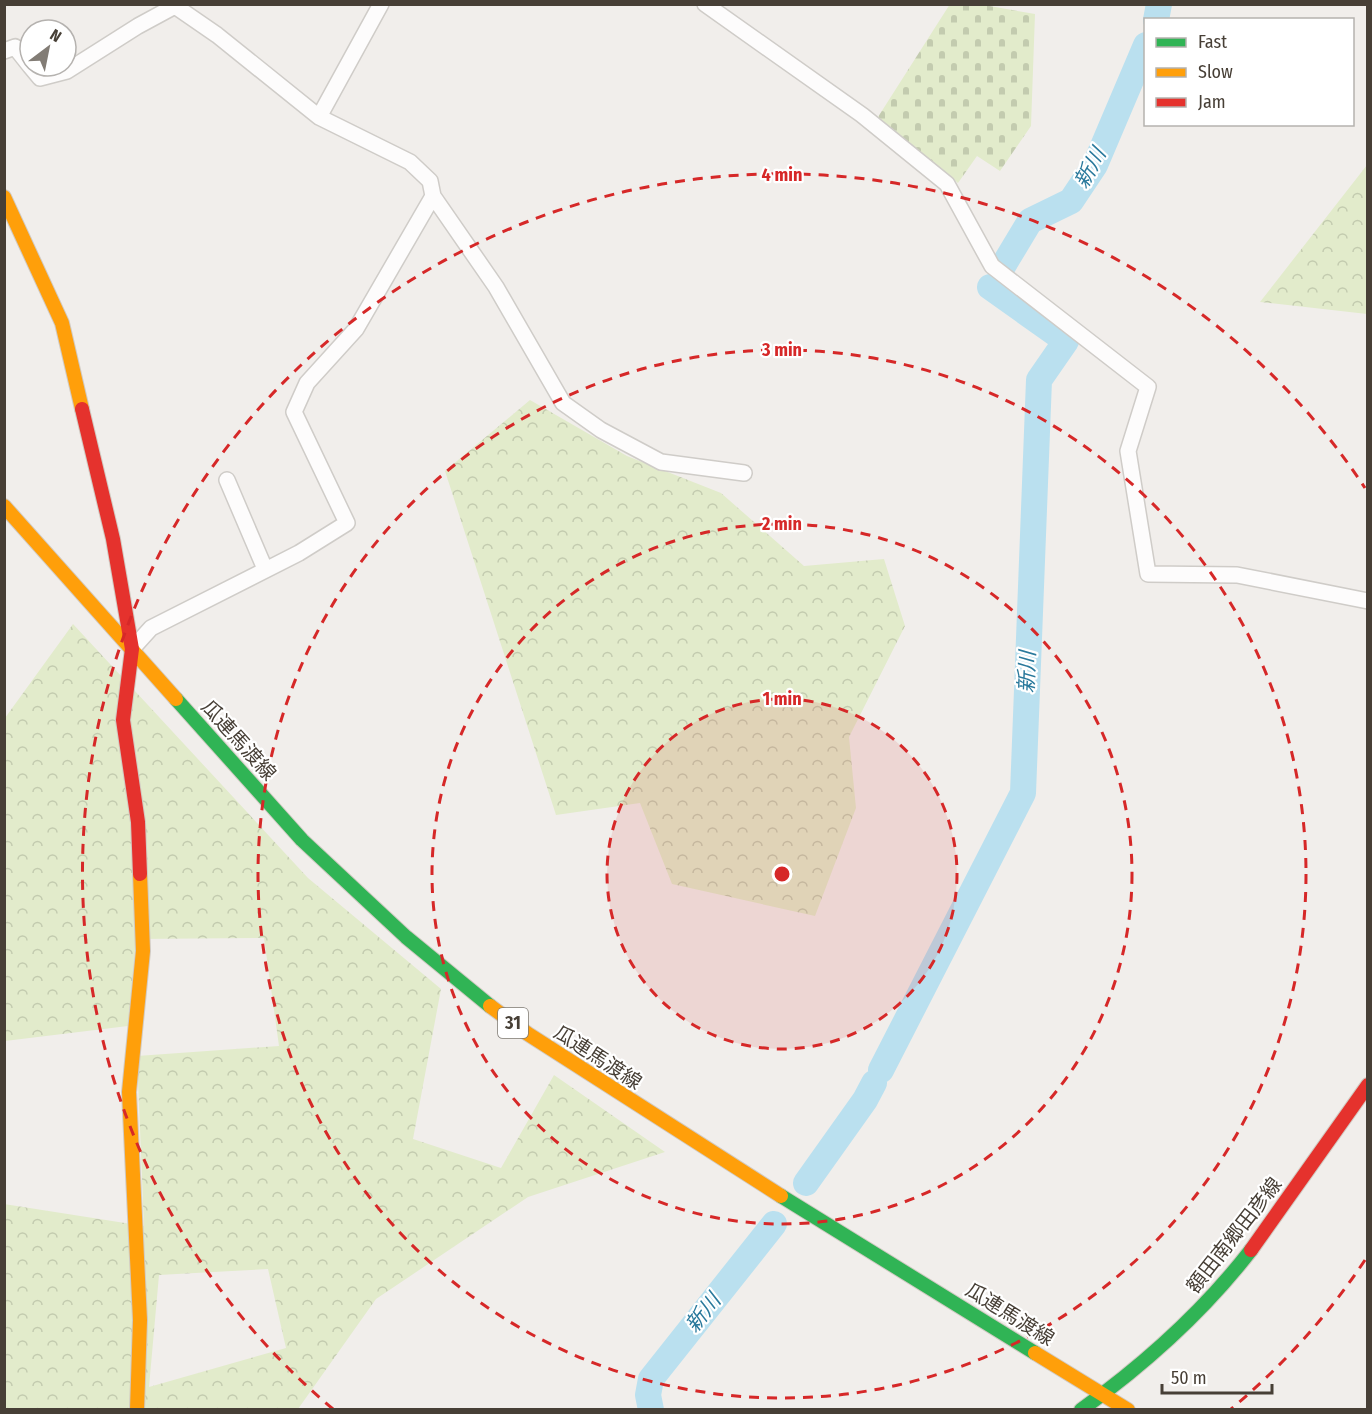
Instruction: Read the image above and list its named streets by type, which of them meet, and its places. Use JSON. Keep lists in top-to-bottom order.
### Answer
{
  "streets": {
    "main road": ["瓜連馬渡線", "31", "額田南郷田彦線"]
  },
  "crossings": [
    ["瓜連馬渡線", "額田南郷田彦線"]
  ],
  "water": ["新川"],
  "legend": ["Fast", "Slow", "Jam"],
  "scale_bar": "50 m",
  "north": "top right",
  "rings": [
    "4 min",
    "3 min",
    "2 min",
    "1 min"
  ]
}
